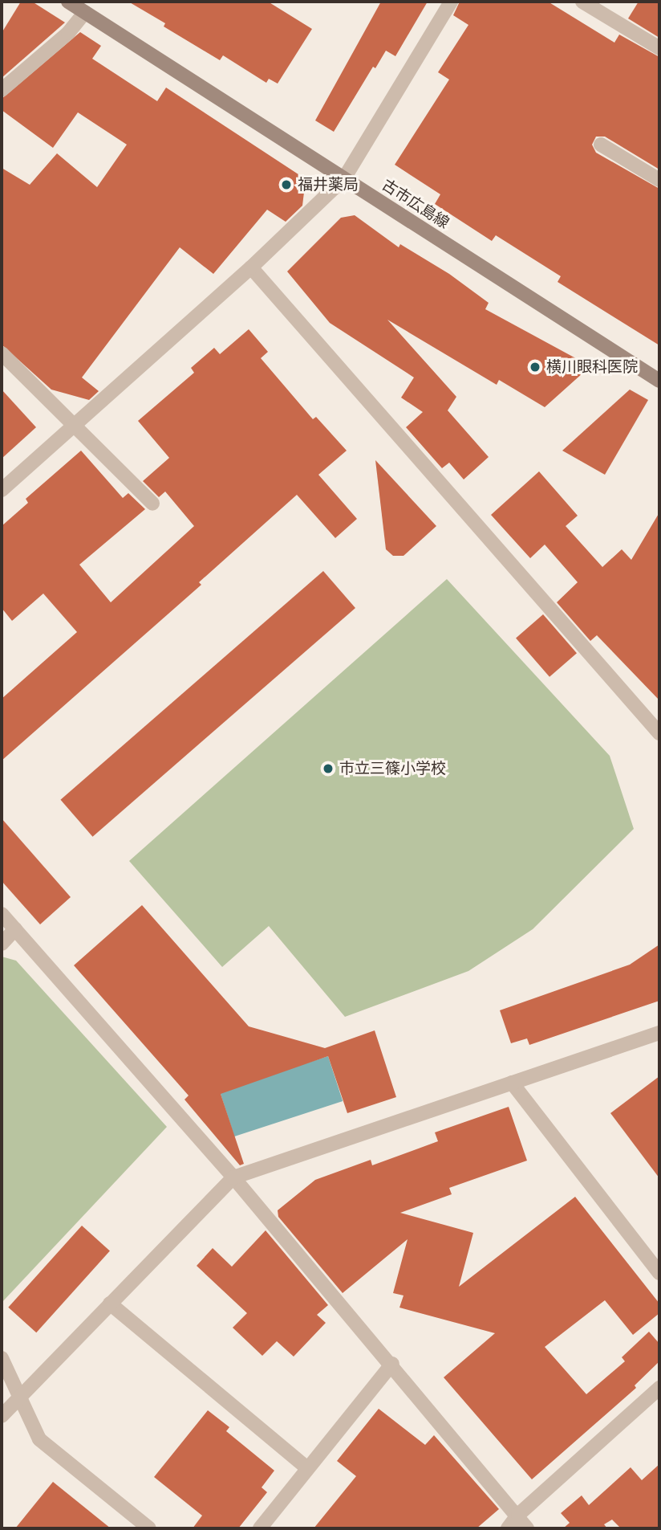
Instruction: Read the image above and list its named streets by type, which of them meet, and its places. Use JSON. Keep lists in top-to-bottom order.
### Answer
{
  "streets": {
    "main road": ["古市広島線"]
  },
  "places": ["福井薬局", "横川眼科医院", "市立三篠小学校"]
}
